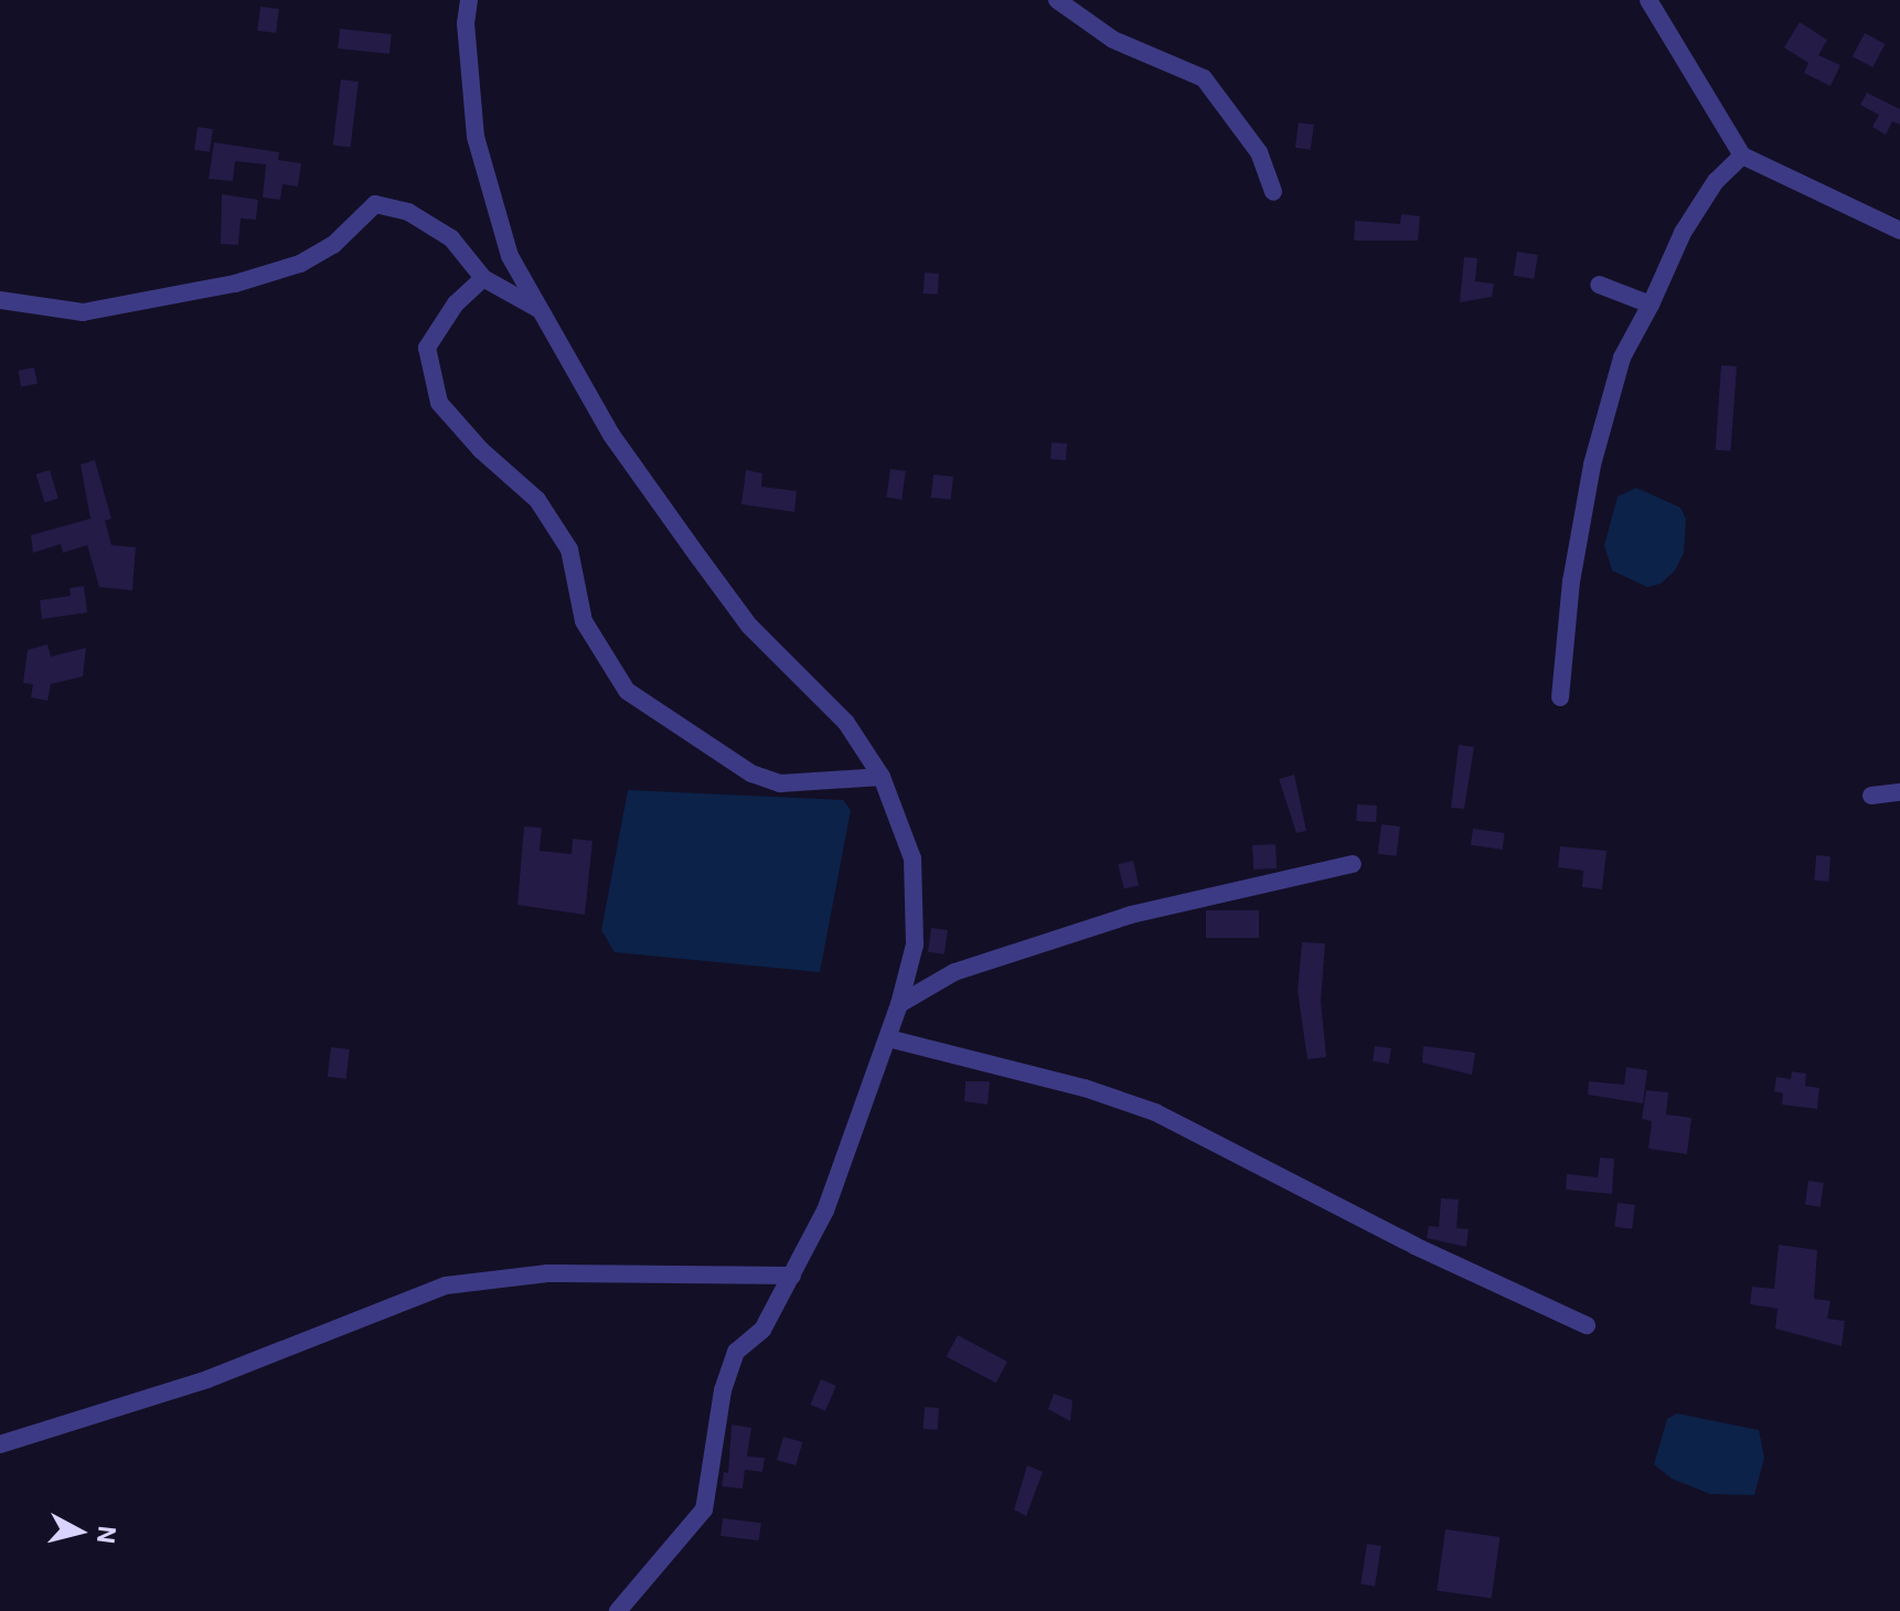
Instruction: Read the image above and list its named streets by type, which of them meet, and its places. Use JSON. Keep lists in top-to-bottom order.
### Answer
{
  "north": "right"
}
